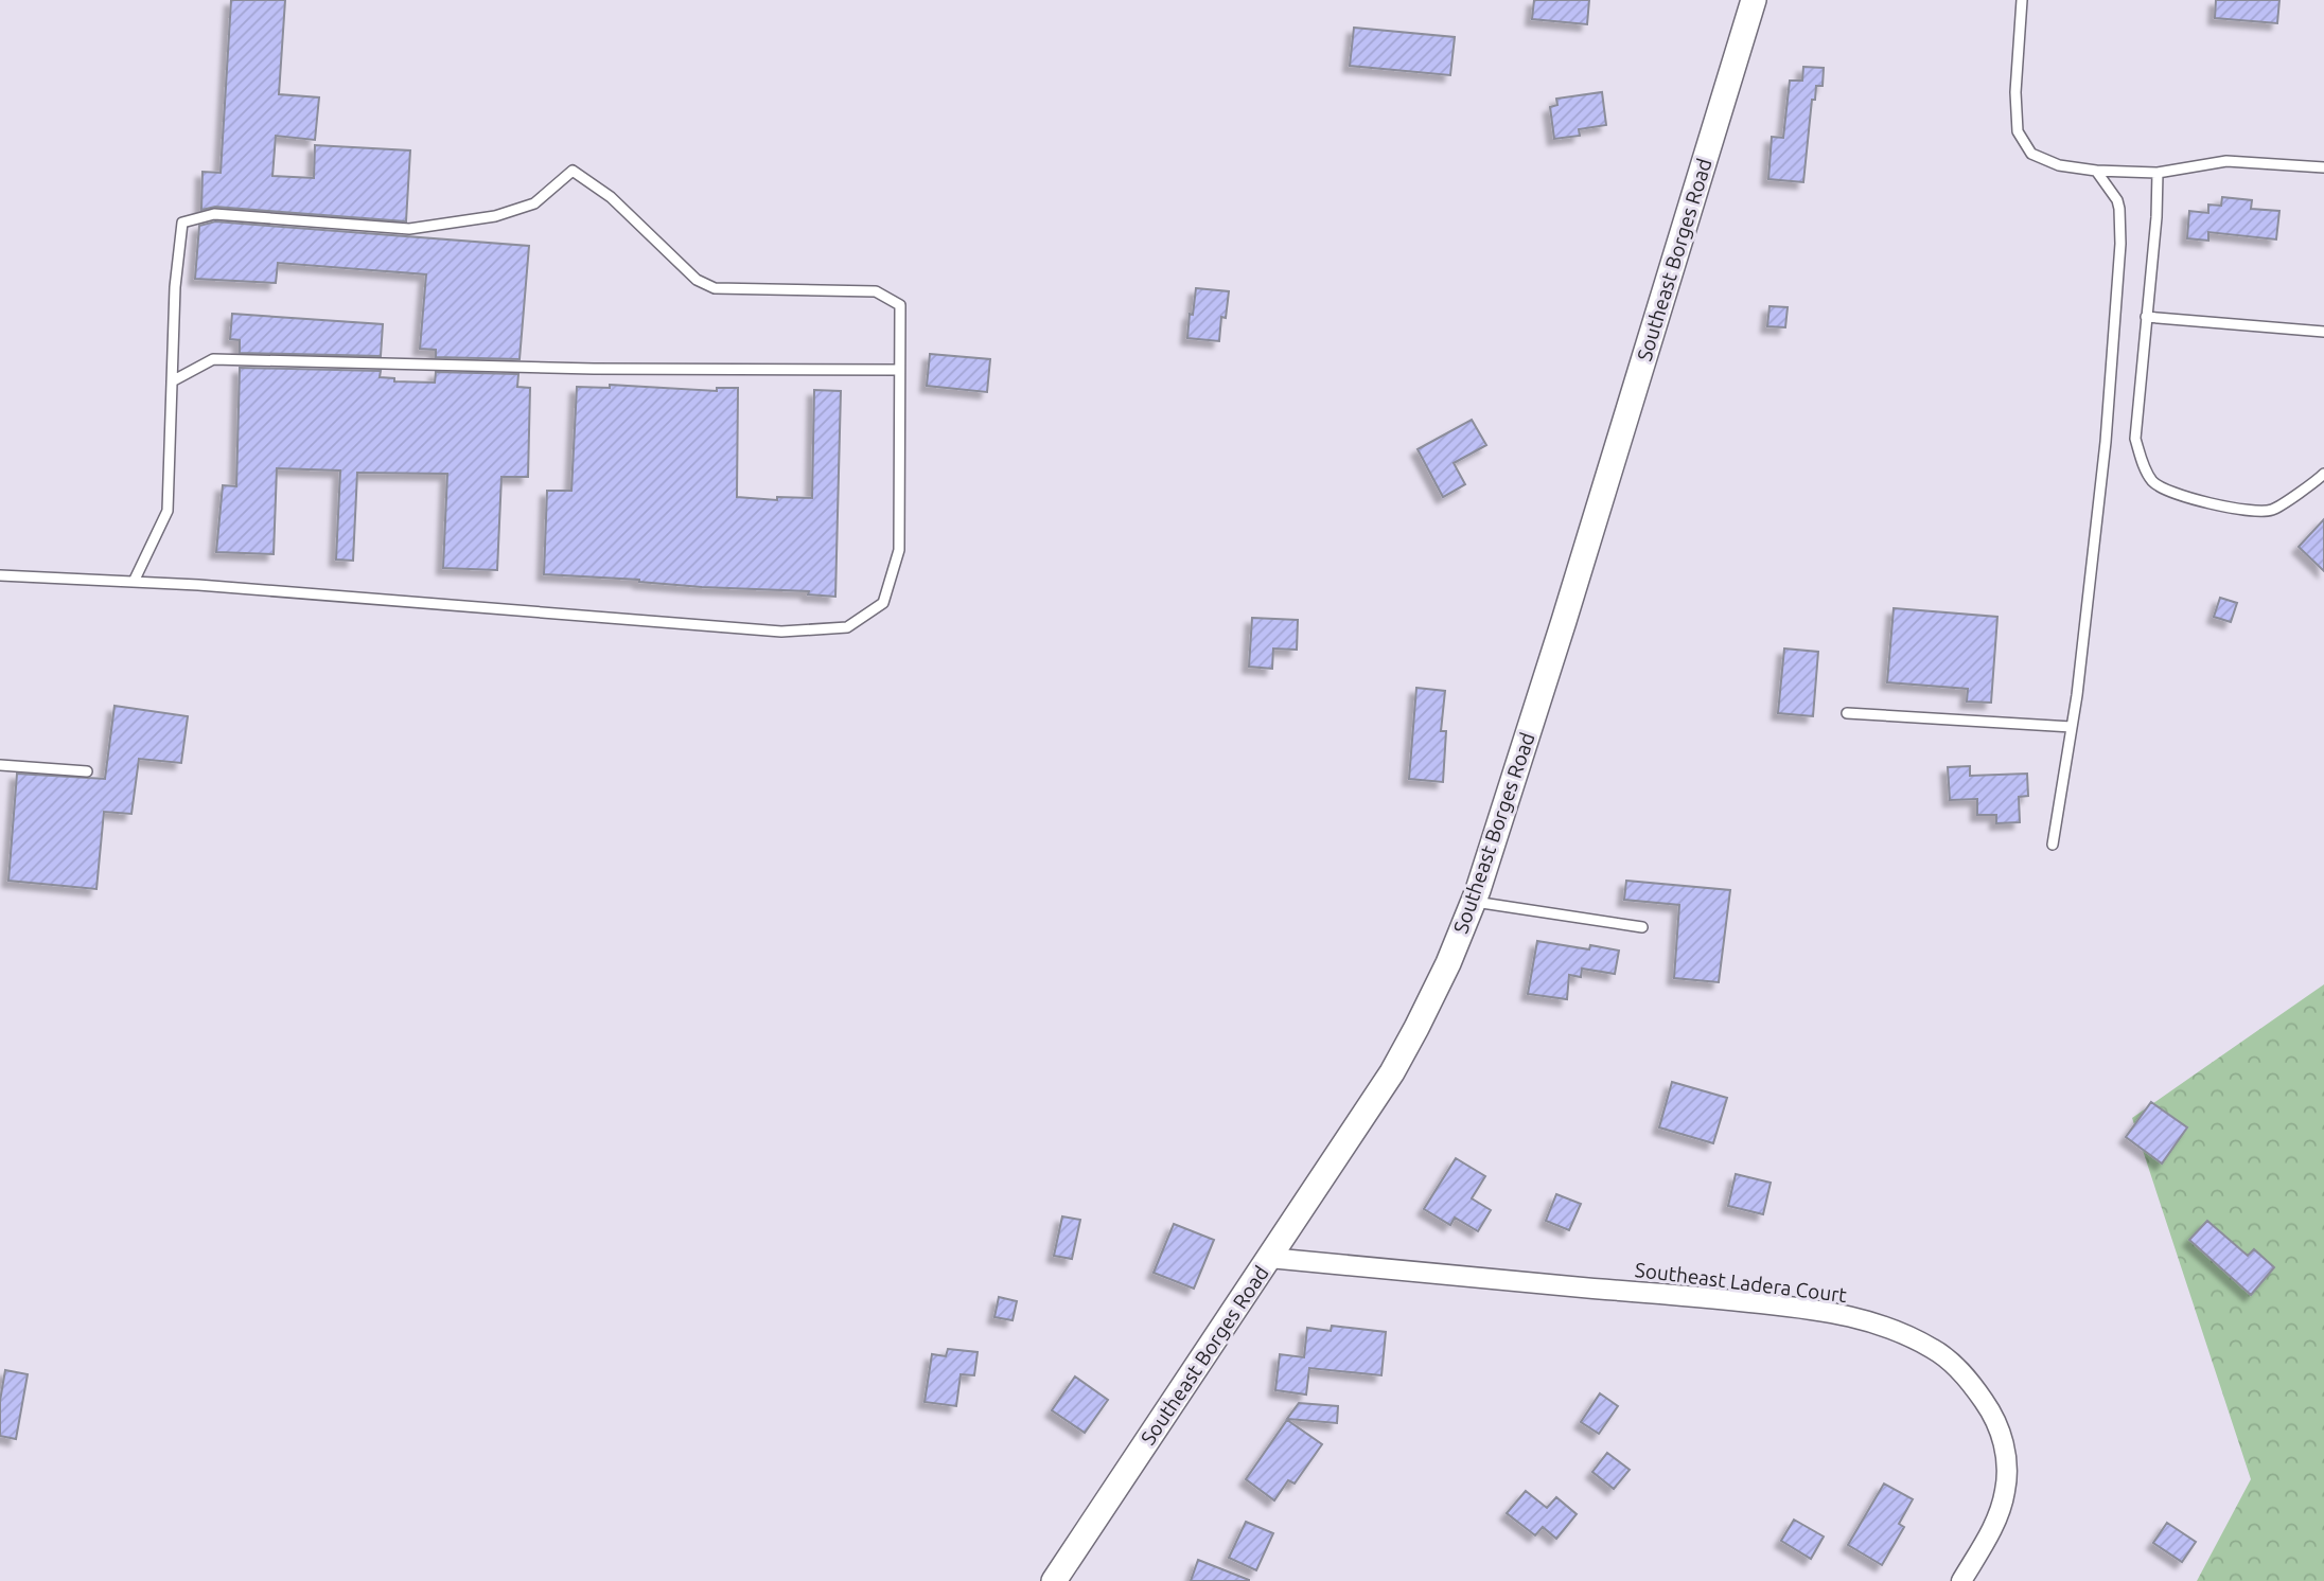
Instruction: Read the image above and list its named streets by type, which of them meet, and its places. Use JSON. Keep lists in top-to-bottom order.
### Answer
{
  "streets": {
    "street": ["Southeast Borges Road", "Southeast Ladera Court"]
  },
  "crossings": [
    ["Southeast Borges Road", "Southeast Ladera Court"]
  ]
}
